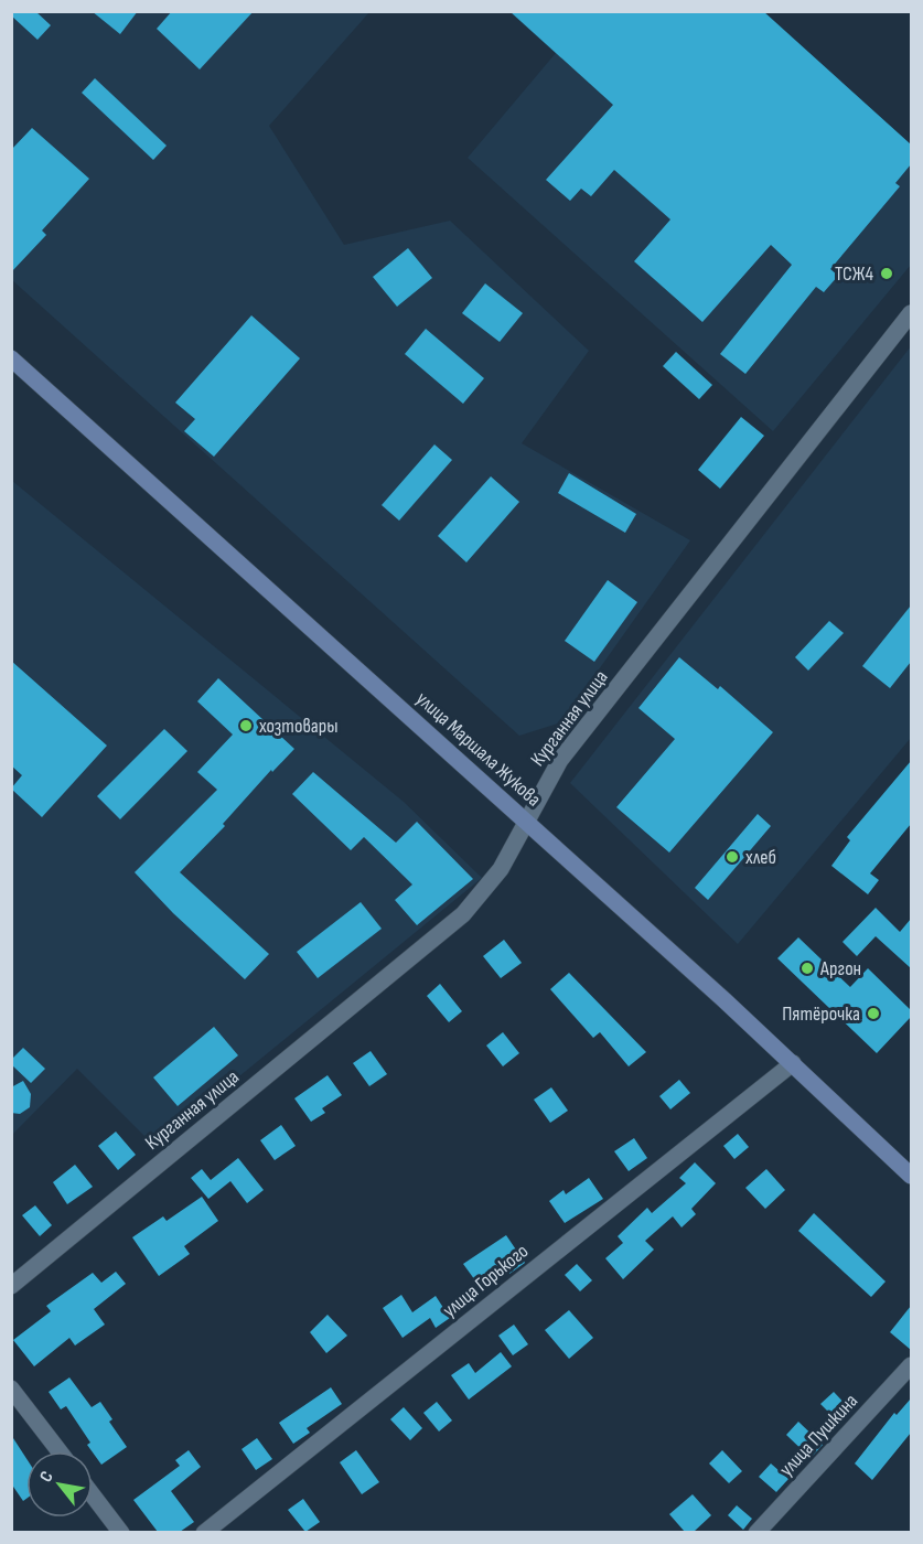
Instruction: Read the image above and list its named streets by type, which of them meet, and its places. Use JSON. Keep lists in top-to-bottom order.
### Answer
{
  "streets": {
    "main road": ["улица Маршала Жукова"],
    "street": ["Курганная улица", "улица Горького", "улица Пушкина"]
  },
  "crossings": [
    ["Курганная улица", "улица Маршала Жукова"],
    ["улица Маршала Жукова", "улица Горького"]
  ],
  "places": [
    "ТСЖ4",
    "хозтовары",
    "хлеб",
    "Аргон",
    "Пятёрочка"
  ],
  "north": "top left"
}
